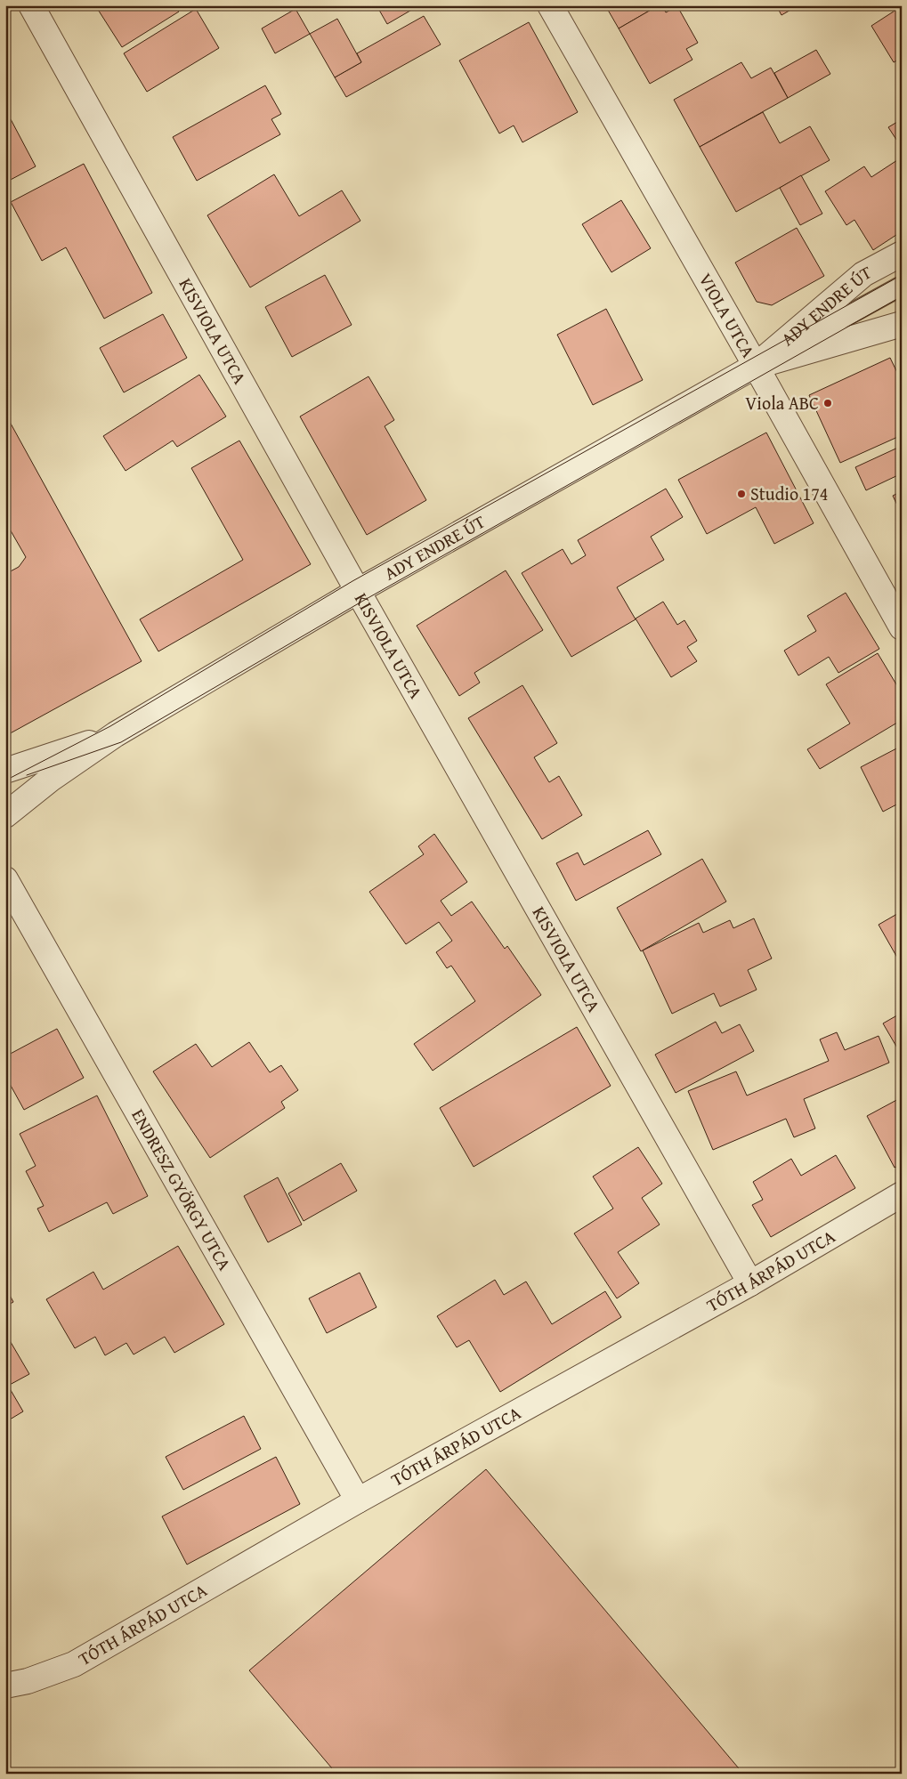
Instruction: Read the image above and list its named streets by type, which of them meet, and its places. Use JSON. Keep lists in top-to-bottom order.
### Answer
{
  "streets": {
    "street": [
      "ADY ENDRE ÚT",
      "VIOLA UTCA",
      "KISVIOLA UTCA",
      "ENDRESZ GYÖRGY UTCA",
      "TÓTH ÁRPÁD UTCA"
    ]
  },
  "crossings": [
    ["ADY ENDRE ÚT", "VIOLA UTCA"],
    ["ADY ENDRE ÚT", "KISVIOLA UTCA"],
    ["KISVIOLA UTCA", "TÓTH ÁRPÁD UTCA"],
    ["ENDRESZ GYÖRGY UTCA", "TÓTH ÁRPÁD UTCA"]
  ],
  "places": ["Viola ABC", "Studio 174"]
}
